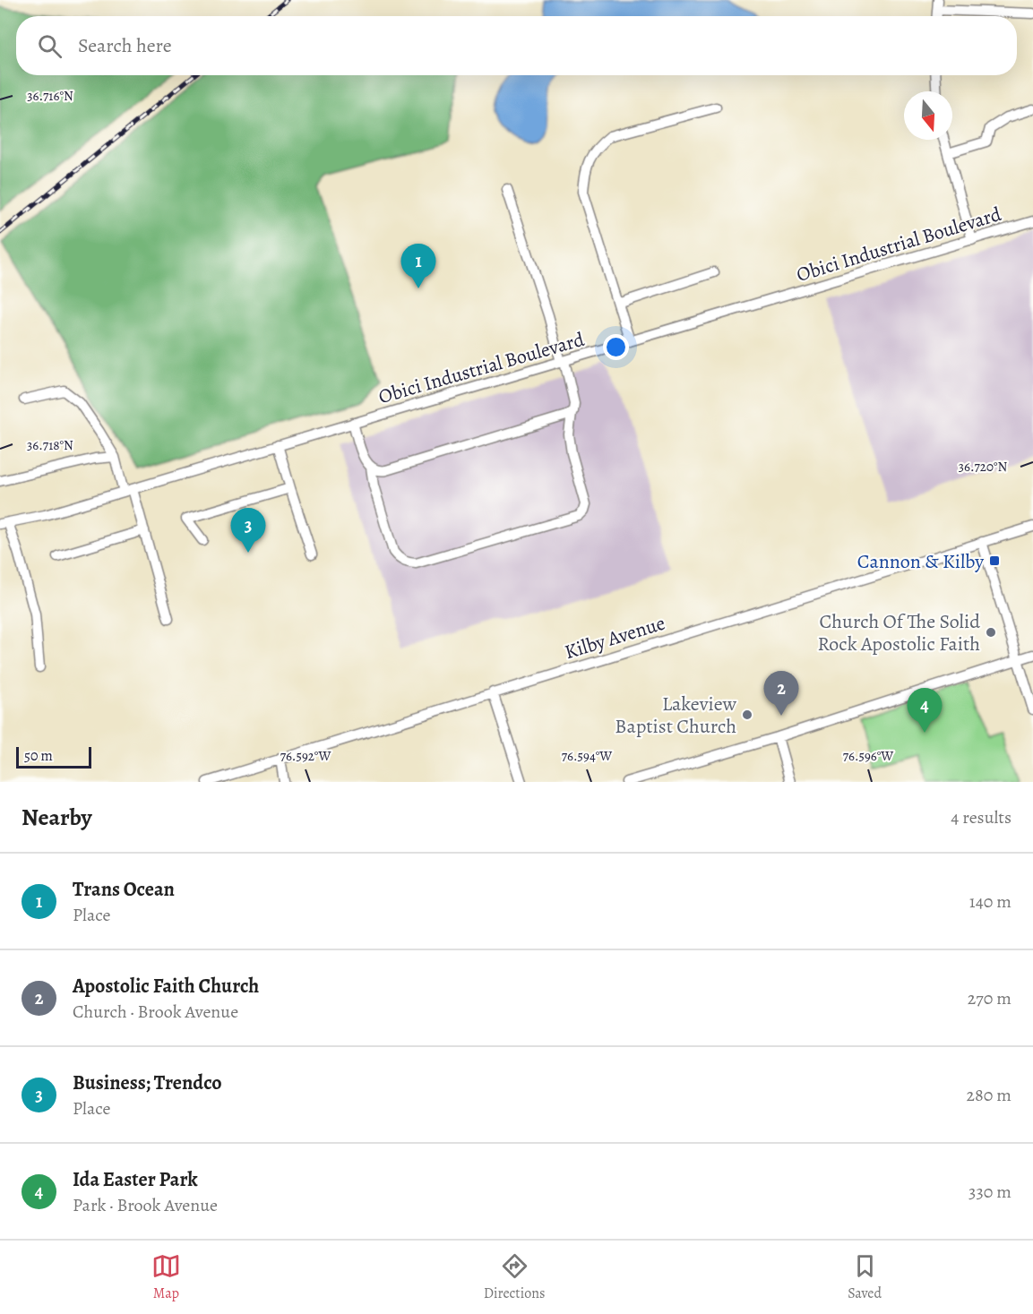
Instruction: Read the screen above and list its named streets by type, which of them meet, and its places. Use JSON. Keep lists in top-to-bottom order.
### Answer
{
  "streets": {
    "street": ["Obici Industrial Boulevard", "Kilby Avenue"]
  },
  "places": {
    "transit": ["Cannon & Kilby"],
    "other": ["Church Of The Solid Rock Apostolic Faith", "Lakeview Baptist Church"]
  },
  "scale_bar": "50 m",
  "north": "bottom",
  "page": {
    "search": "Search here",
    "pins": [
      "1",
      "3",
      "2",
      "4"
    ],
    "scale": "50 m",
    "heading": ["Nearby", "4 results"],
    "list": [
      {
        "mark": "1",
        "name": "Trans Ocean",
        "note": "Place",
        "value": "140 m"
      },
      {
        "mark": "2",
        "name": "Apostolic Faith Church",
        "note": "Church · Brook Avenue",
        "value": "270 m"
      },
      {
        "mark": "3",
        "name": "Business; Trendco",
        "note": "Place",
        "value": "280 m"
      },
      {
        "mark": "4",
        "name": "Ida Easter Park",
        "note": "Park · Brook Avenue",
        "value": "330 m"
      }
    ],
    "nav": ["Map", "Directions", "Saved"]
  },
  "coordinates": [
    "36.716°N",
    "36.718°N",
    "36.720°N",
    "76.592°W",
    "76.594°W",
    "76.596°W"
  ]
}
